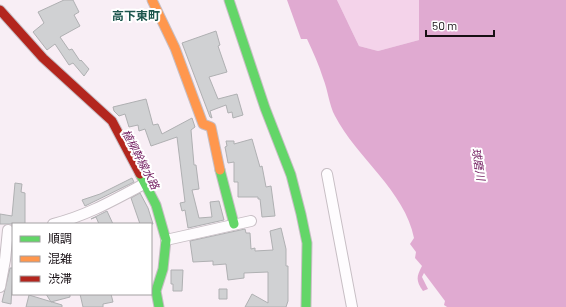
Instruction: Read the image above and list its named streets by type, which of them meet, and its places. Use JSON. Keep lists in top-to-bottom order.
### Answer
{
  "districts": ["高下東町"],
  "water": ["植柳幹線水路", "球磨川"],
  "legend": ["順調", "混雑", "渋滞"],
  "scale_bar": "50 m"
}
